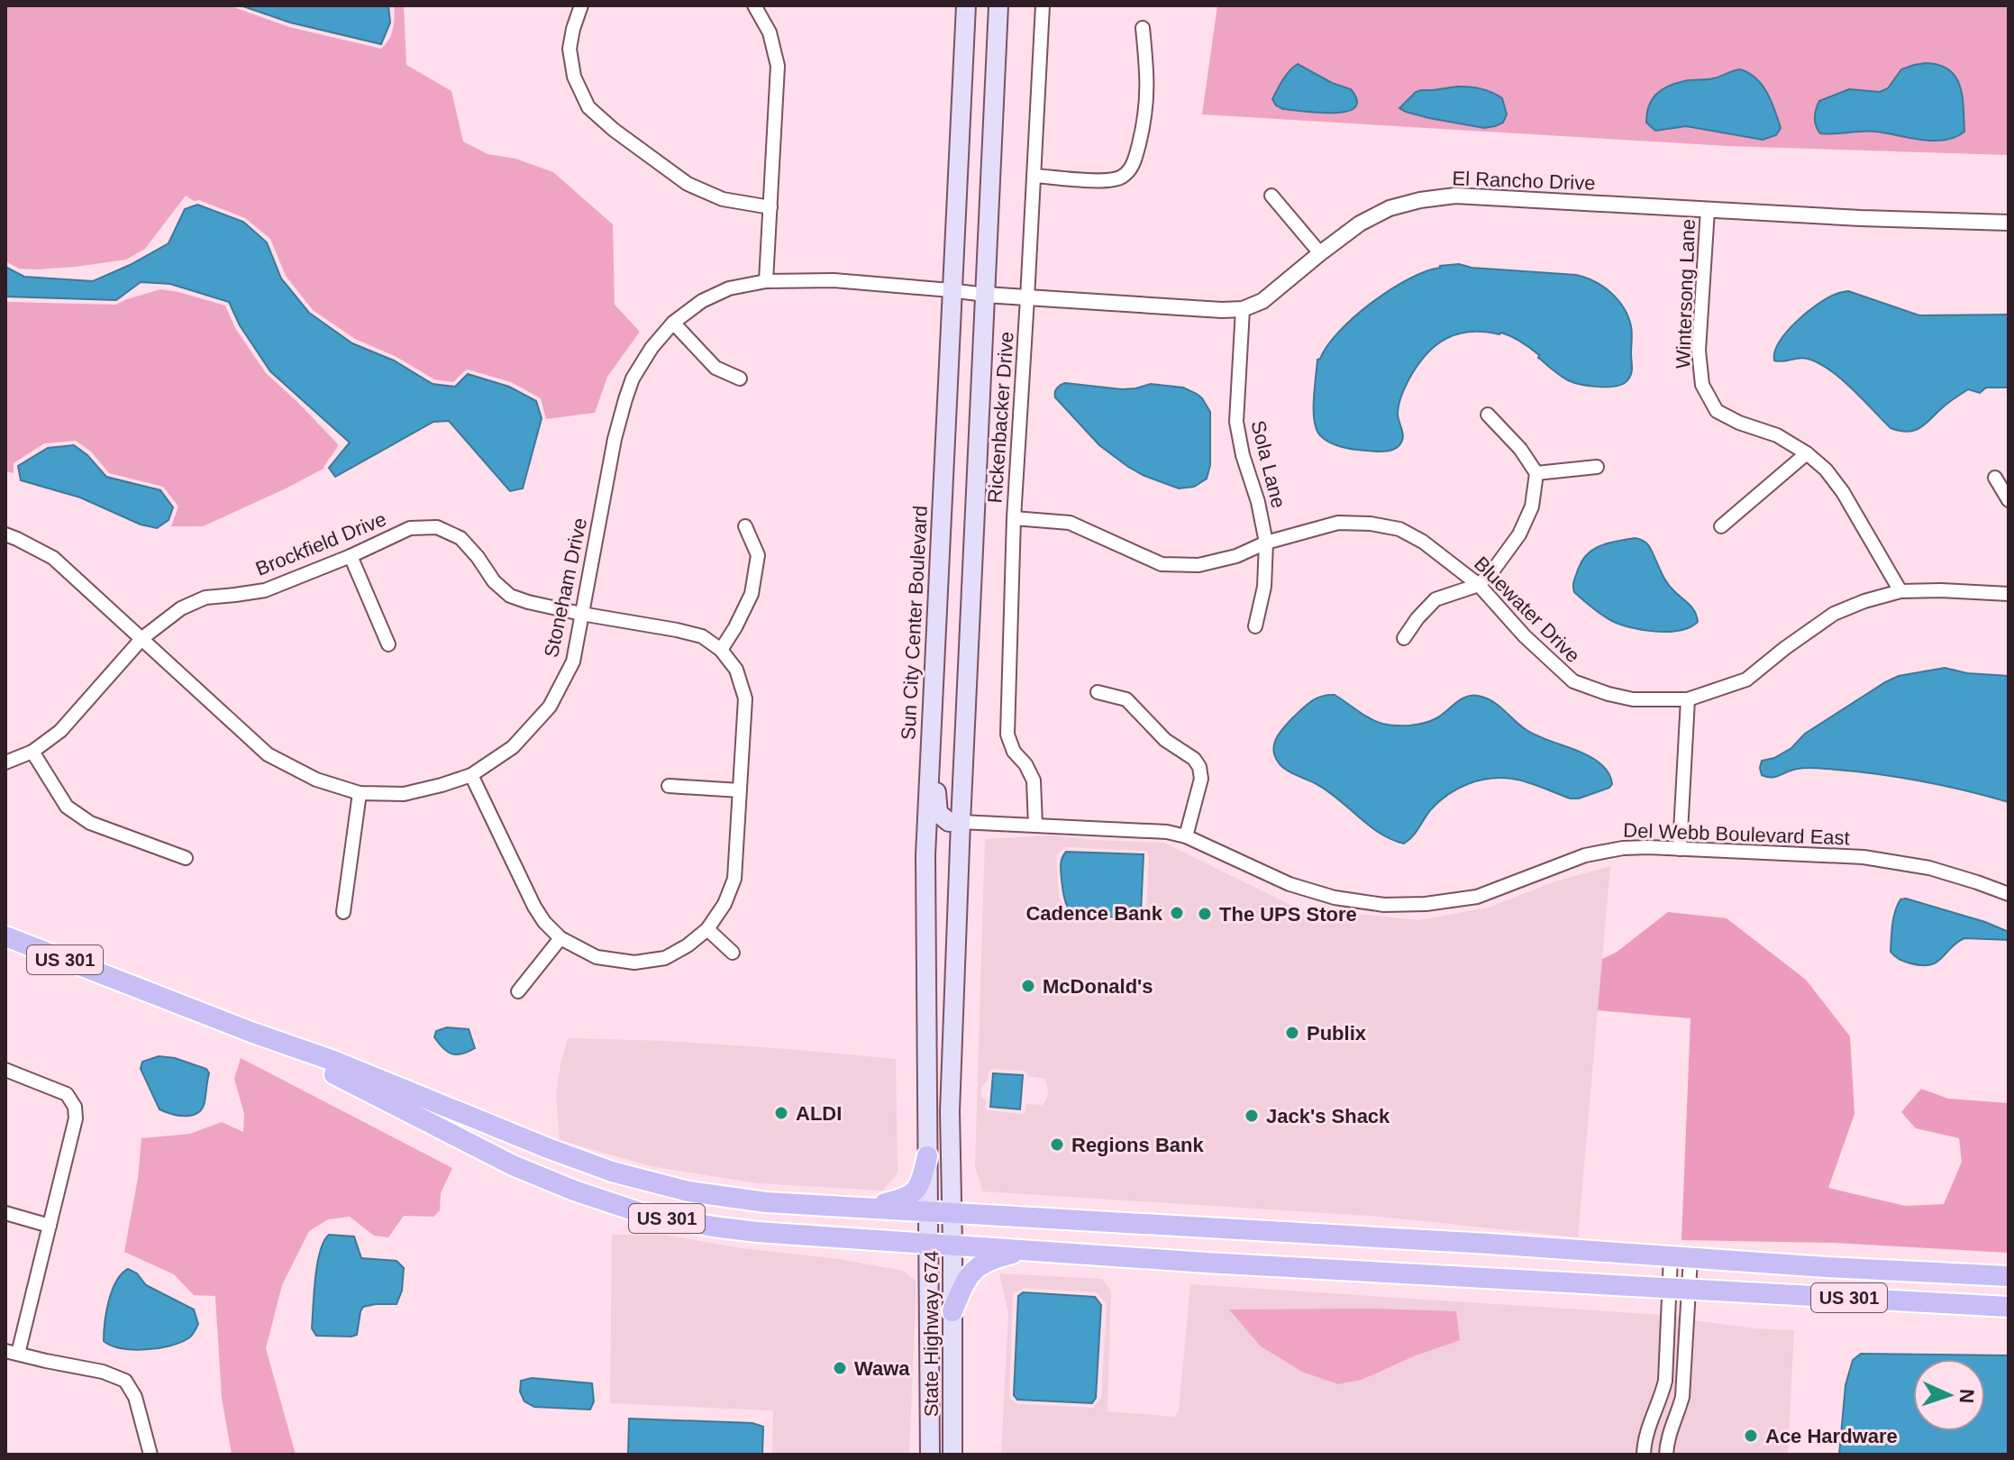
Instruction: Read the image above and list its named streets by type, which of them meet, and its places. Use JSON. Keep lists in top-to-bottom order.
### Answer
{
  "streets": {
    "main road": ["Sun City Center Boulevard", "US 301", "State Highway 674"],
    "street": [
      "El Rancho Drive",
      "Wintersong Lane",
      "Rickenbacker Drive",
      "Sola Lane",
      "Brockfield Drive",
      "Stoneham Drive",
      "Bluewater Drive",
      "Del Webb Boulevard East"
    ]
  },
  "crossings": [
    ["El Rancho Drive", "Wintersong Lane"],
    ["El Rancho Drive", "Rickenbacker Drive"],
    ["El Rancho Drive", "Sola Lane"],
    ["El Rancho Drive", "Stoneham Drive"],
    ["Wintersong Lane", "Bluewater Drive"],
    ["Rickenbacker Drive", "Bluewater Drive"],
    ["Rickenbacker Drive", "Del Webb Boulevard East"],
    ["Sola Lane", "Bluewater Drive"],
    ["Brockfield Drive", "Stoneham Drive"],
    ["Stoneham Drive", "Sun City Center Boulevard"],
    ["Sun City Center Boulevard", "US 301"],
    ["Sun City Center Boulevard", "State Highway 674"],
    ["US 301", "State Highway 674"]
  ],
  "places": [
    "Cadence Bank",
    "The UPS Store",
    "McDonald's",
    "Publix",
    "ALDI",
    "Jack's Shack",
    "Regions Bank",
    "Wawa",
    "Ace Hardware"
  ],
  "north": "right"
}
